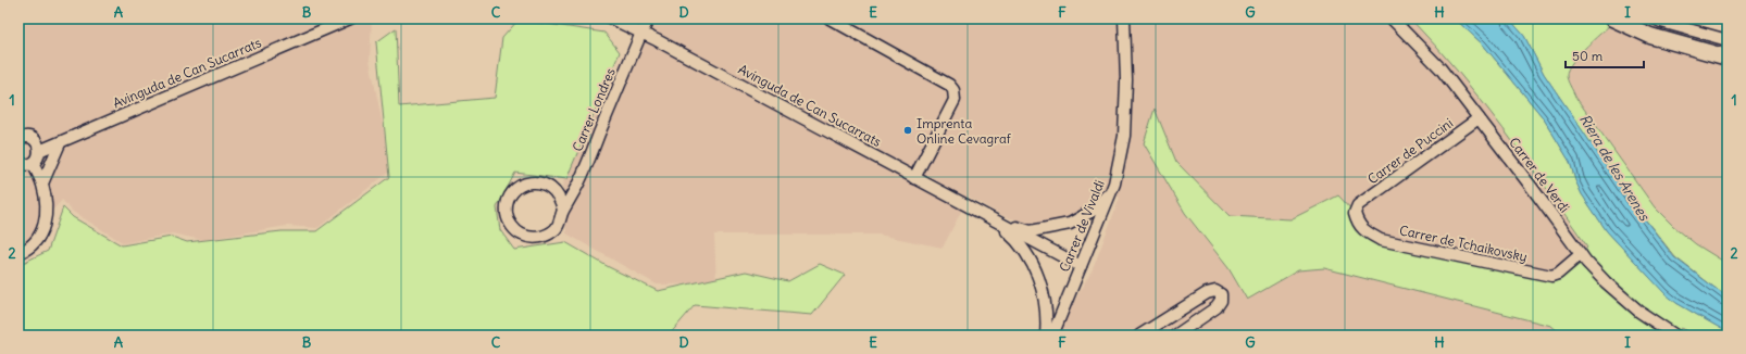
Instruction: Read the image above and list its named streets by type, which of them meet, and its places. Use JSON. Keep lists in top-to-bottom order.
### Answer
{
  "streets": {
    "street": [
      "Avinguda de Can Sucarrats",
      "Carrer Londres",
      "Carrer de Puccini",
      "Carrer de Verdi",
      "Carrer de Vivaldi",
      "Carrer de Tchaikovsky"
    ]
  },
  "crossings": [
    ["Avinguda de Can Sucarrats", "Carrer Londres"],
    ["Avinguda de Can Sucarrats", "Carrer de Vivaldi"],
    ["Carrer de Puccini", "Carrer de Verdi"],
    ["Carrer de Puccini", "Carrer de Tchaikovsky"],
    ["Carrer de Verdi", "Carrer de Tchaikovsky"]
  ],
  "water": ["Riera de les Arenes"],
  "places": ["Imprenta Online Cevagraf"],
  "scale_bar": "50 m",
  "grid": {
    "columns": [
      "A",
      "B",
      "C",
      "D",
      "E",
      "F",
      "G",
      "H",
      "I"
    ],
    "rows": ["1", "2"]
  }
}
